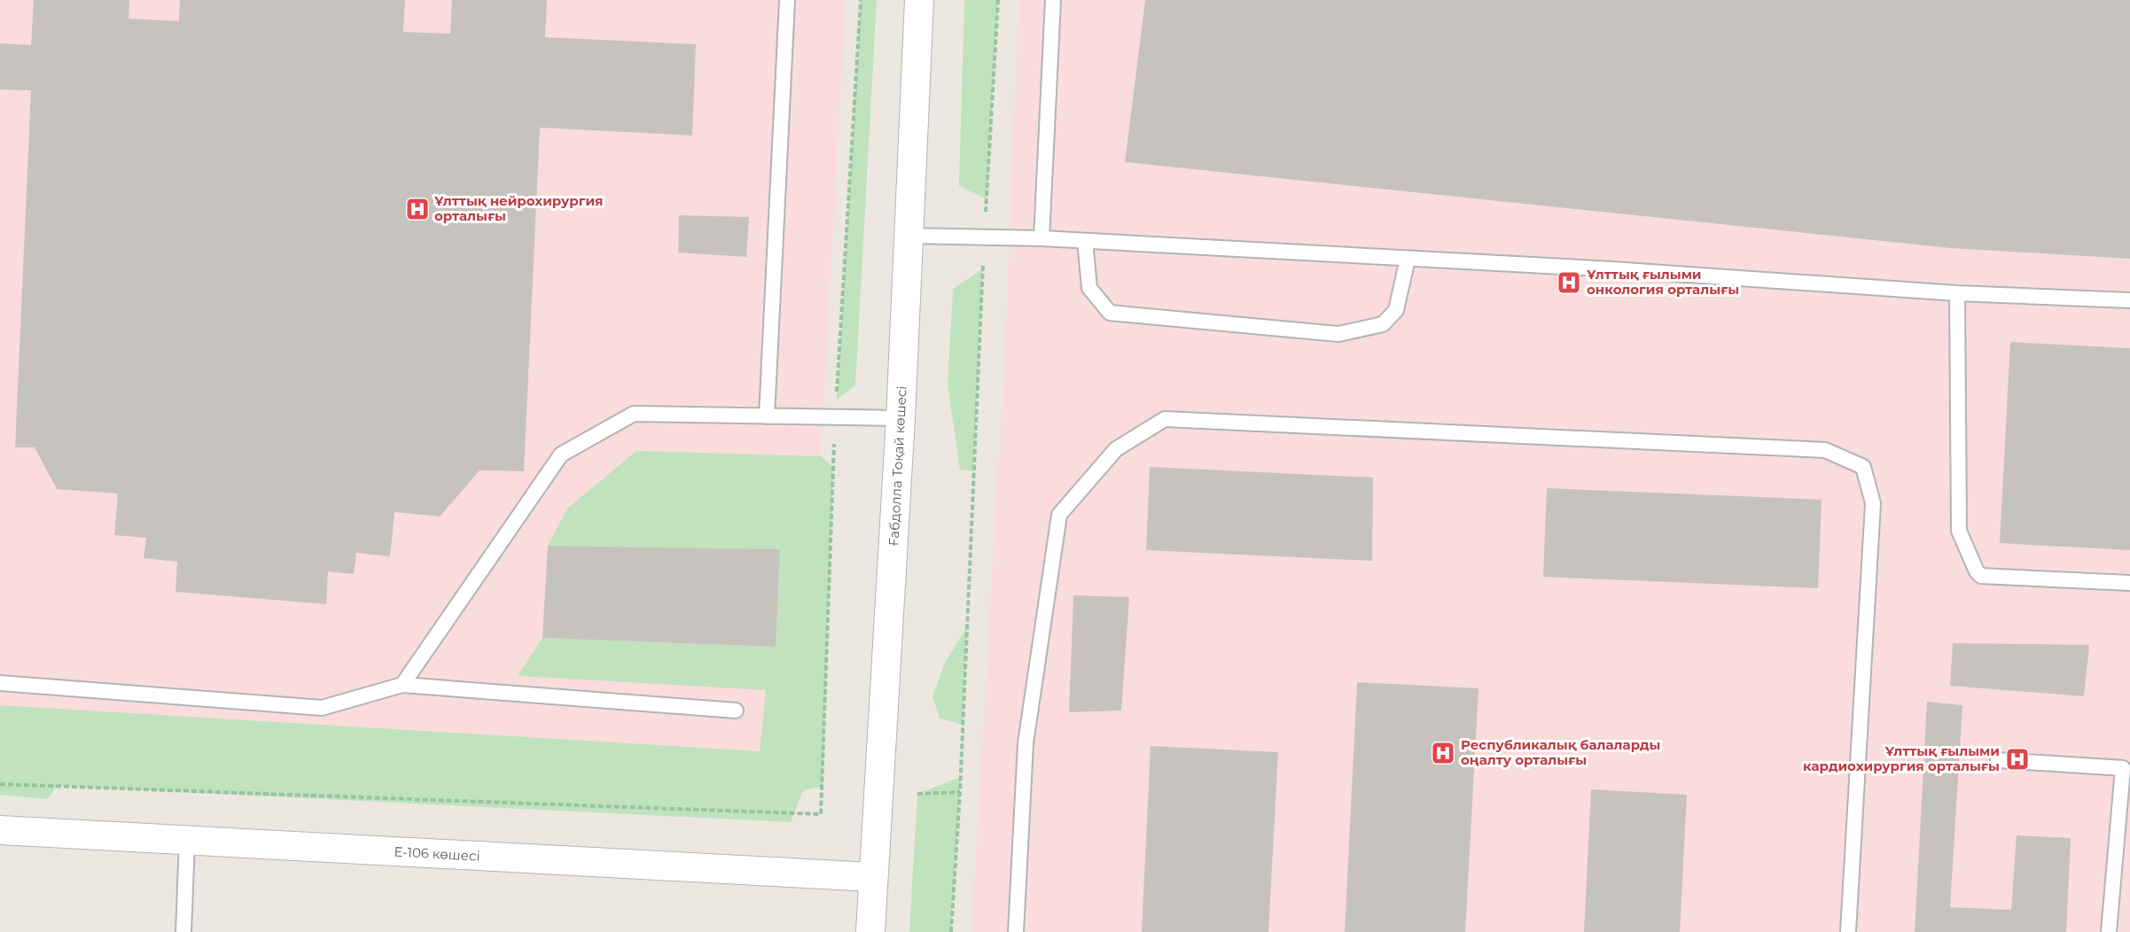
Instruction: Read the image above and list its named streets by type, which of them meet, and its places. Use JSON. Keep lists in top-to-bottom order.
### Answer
{
  "streets": {
    "street": ["Ғабдолла Тоқай көшесі", "Е-106 көшесі"]
  },
  "crossings": [
    ["Ғабдолла Тоқай көшесі", "Е-106 көшесі"]
  ],
  "places": {
    "hospital": [
      "Ұлттық нейрохирургия орталығы",
      "Ұлттық ғылыми онкология орталығы",
      "Республикалық балаларды оңалту орталығы",
      "Ұлттық ғылыми кардиохирургия орталығы"
    ]
  }
}
